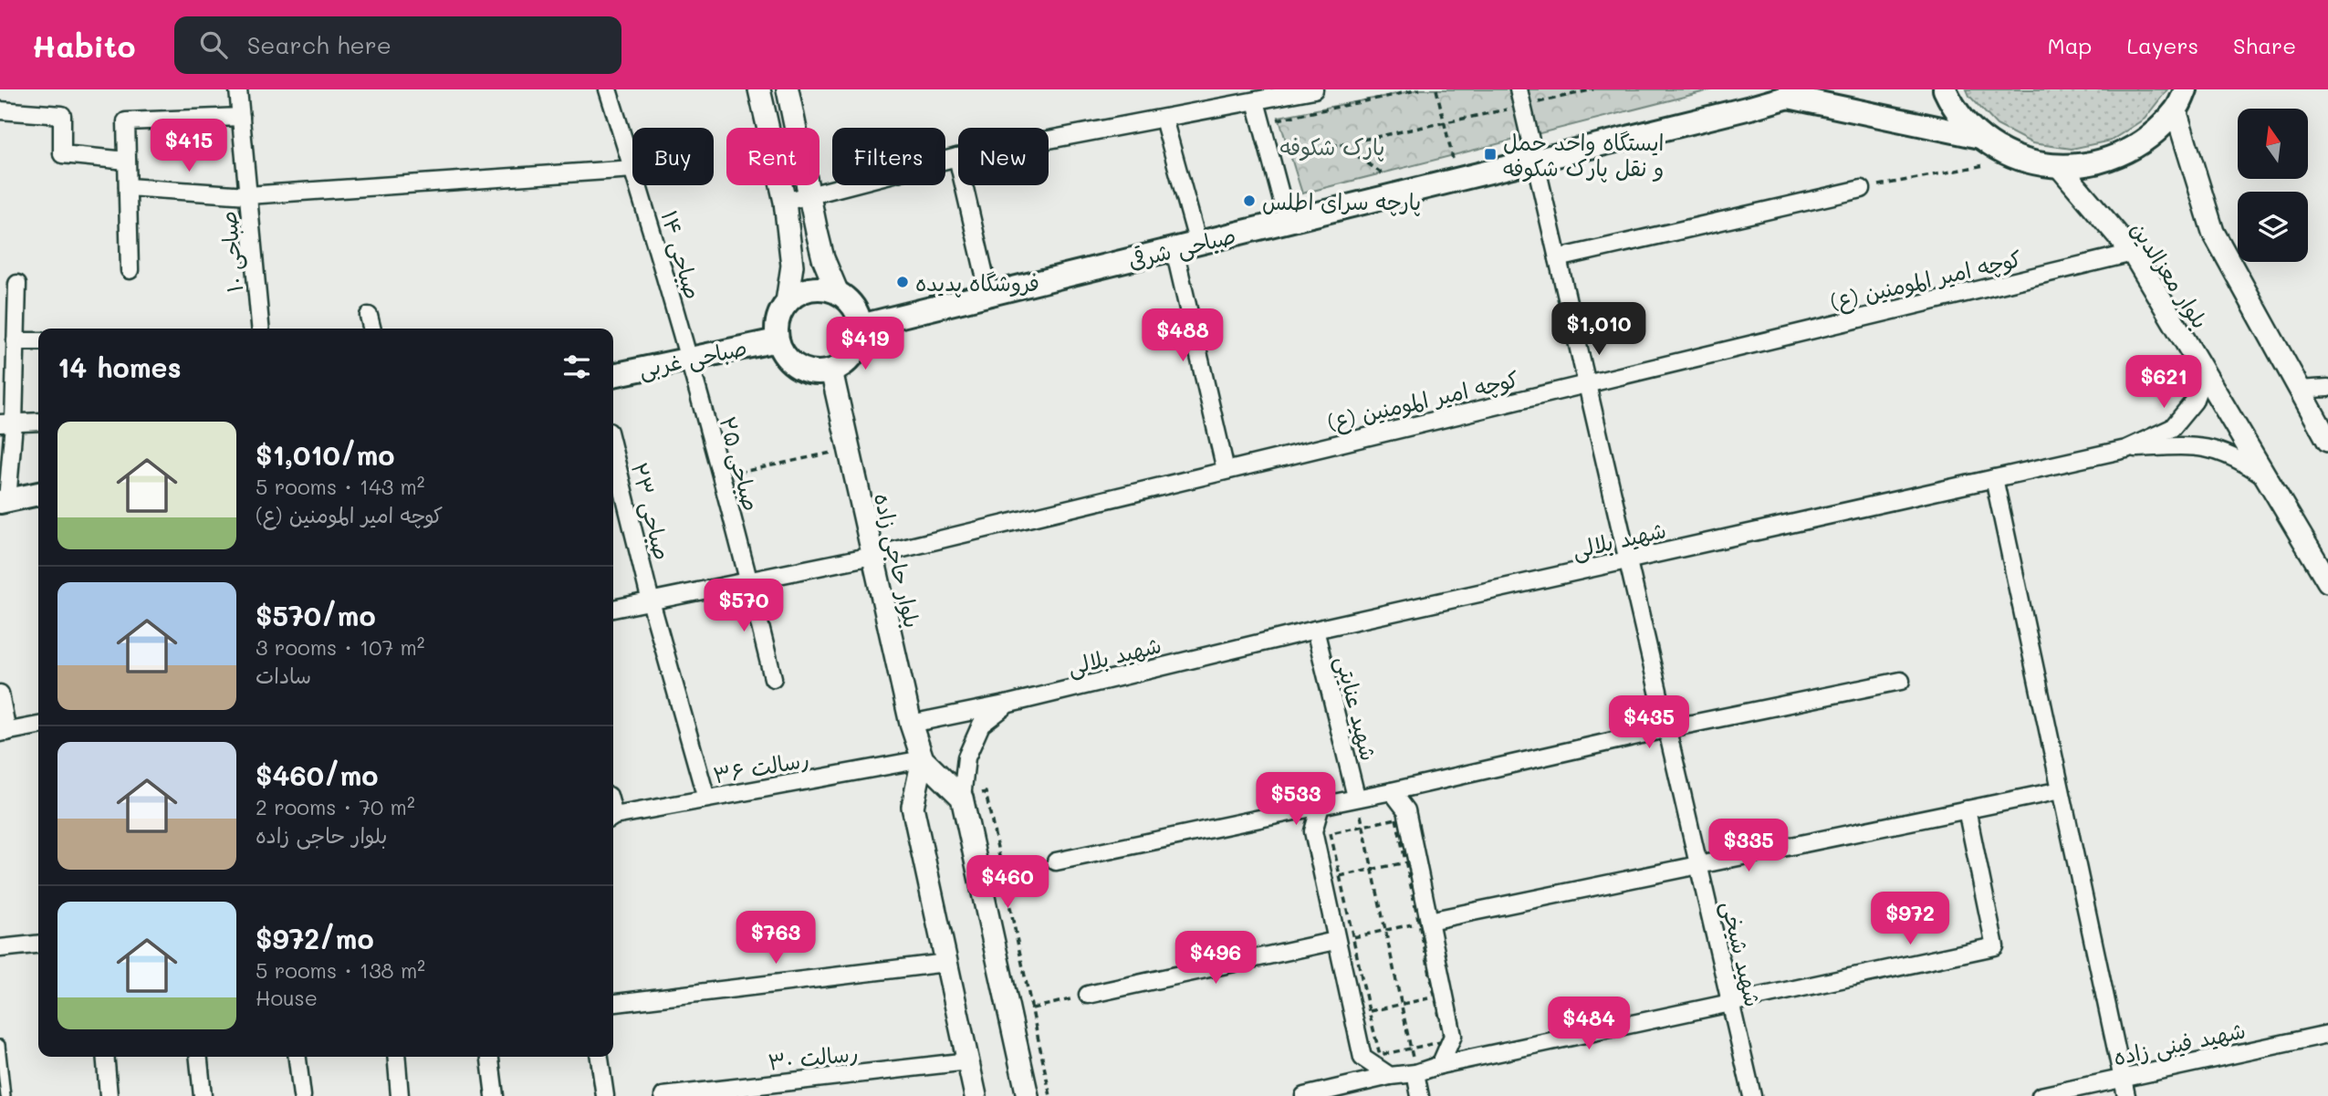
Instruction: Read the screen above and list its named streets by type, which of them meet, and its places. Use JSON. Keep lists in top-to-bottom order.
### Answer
{
  "streets": {
    "main road": ["صباحی شرقی", "صباحی غربی"],
    "street": [
      "صباحی ۱۰",
      "صباحی ۱۴",
      "بلوار معزالدین",
      "کوچه امیر المومنین (ع)",
      "صباحی ۲۵",
      "صباحی ۲۳",
      "شهید بلالی",
      "بلوار حاجی زاده",
      "شهید عنایتی",
      "رسالت ۳۶",
      "شهید شیخی",
      "شهید فینی زاده",
      "رسالت ۳۰"
    ]
  },
  "crossings": [
    ["صباحی شرقی", "صباحی غربی"],
    ["صباحی شرقی", "بلوار حاجی زاده"],
    ["صباحی شرقی", "شهید شیخی"],
    ["صباحی ۱۴", "صباحی غربی"],
    ["صباحی ۱۴", "صباحی ۲۵"],
    ["بلوار معزالدین", "کوچه امیر المومنین (ع)"],
    ["بلوار معزالدین", "شهید بلالی"],
    ["کوچه امیر المومنین (ع)", "صباحی ۲۵"],
    ["کوچه امیر المومنین (ع)", "صباحی ۲۳"],
    ["کوچه امیر المومنین (ع)", "بلوار حاجی زاده"],
    ["کوچه امیر المومنین (ع)", "شهید شیخی"],
    ["صباحی غربی", "صباحی ۲۵"],
    ["صباحی غربی", "بلوار حاجی زاده"],
    ["صباحی ۲۳", "رسالت ۳۶"],
    ["شهید بلالی", "بلوار حاجی زاده"],
    ["شهید بلالی", "شهید عنایتی"],
    ["شهید بلالی", "شهید شیخی"],
    ["بلوار حاجی زاده", "رسالت ۳۶"]
  ],
  "parks": ["پارک شکوفه"],
  "places": {
    "transit": ["ایستگاه واحد حمل و نقل پارک شکوفه"],
    "other": ["پارچه سرای اطلس", "فروشگاه پدیده"]
  },
  "north": "top",
  "page": {
    "header": "Habito",
    "search": "Search here",
    "nav": ["Map", "Layers", "Share"],
    "price": [
      "$415",
      "$1,010",
      "$488",
      "$419",
      "$621",
      "$570",
      "$435",
      "$533",
      "$335",
      "$460",
      "$972",
      "$763",
      "$496",
      "$484"
    ],
    "chip": [
      "Buy",
      "Rent",
      "Filters",
      "New"
    ],
    "heading": "14 homes",
    "list": [
      {
        "name": "$1,010/mo",
        "note": "5 rooms · 143 m² · کوچه امیر المومنین (ع)"
      },
      {
        "name": "$570/mo",
        "note": "3 rooms · 107 m² · سادات"
      },
      {
        "name": "$460/mo",
        "note": "2 rooms · 70 m² · بلوار حاجی زاده"
      },
      {
        "name": "$972/mo",
        "note": "5 rooms · 138 m² · House"
      }
    ]
  }
}
